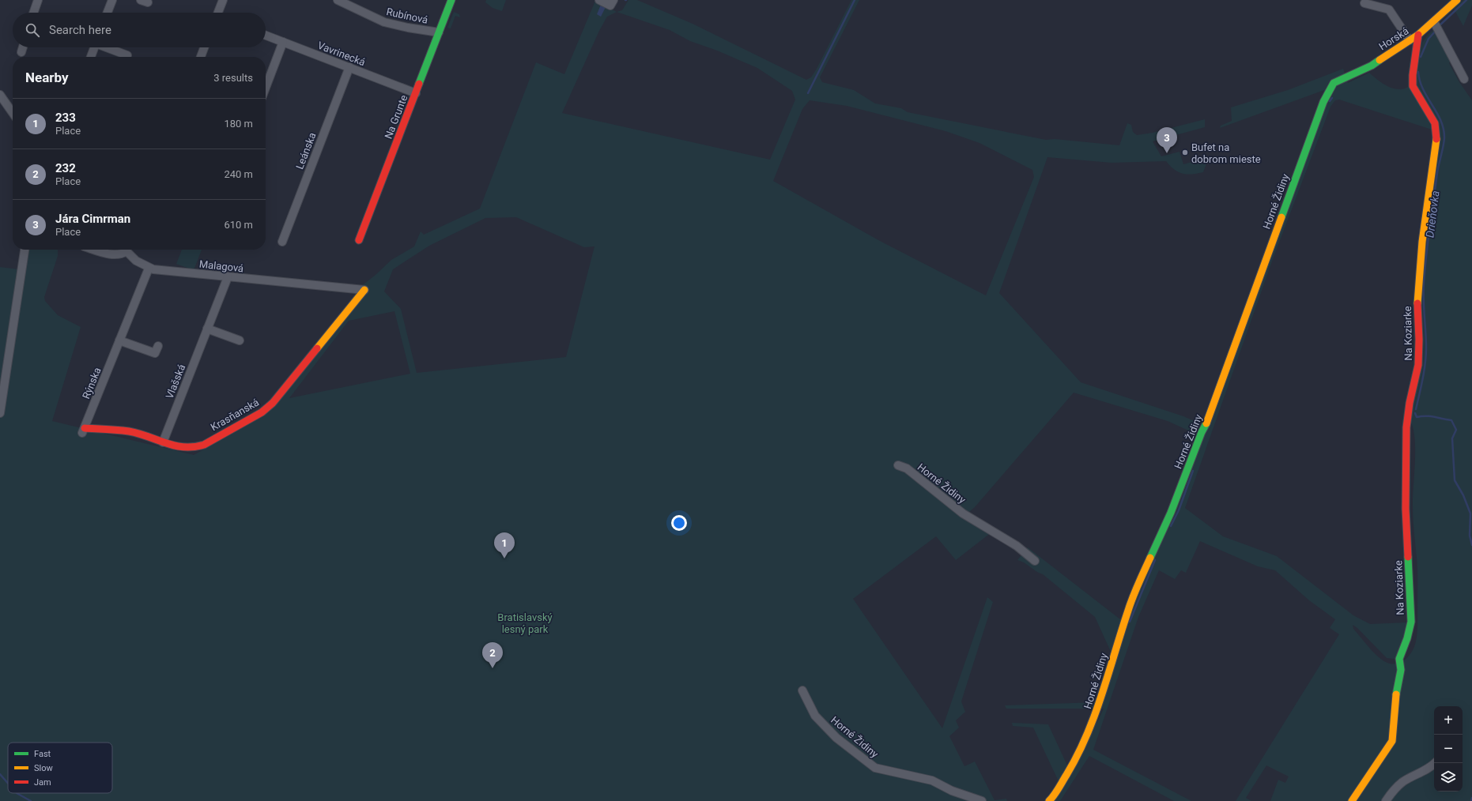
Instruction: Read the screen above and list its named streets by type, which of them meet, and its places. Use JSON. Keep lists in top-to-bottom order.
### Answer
{
  "streets": {
    "street": [
      "Rubínová",
      "Horská",
      "Vavrinecká",
      "Na Grunte",
      "Leánska",
      "Horné Židiny",
      "Malagová",
      "Na Koziarke",
      "Vlašská",
      "Rýnska",
      "Krasňanská"
    ]
  },
  "crossings": [
    ["Rubínová", "Na Grunte"],
    ["Horská", "Horné Židiny"],
    ["Horská", "Na Koziarke"],
    ["Vavrinecká", "Na Grunte"],
    ["Vavrinecká", "Leánska"],
    ["Malagová", "Vlašská"],
    ["Malagová", "Rýnska"],
    ["Malagová", "Krasňanská"],
    ["Vlašská", "Krasňanská"],
    ["Rýnska", "Krasňanská"]
  ],
  "water": ["Drieňovka"],
  "parks": ["Bratislavský lesný park"],
  "places": ["Bufet na dobrom mieste"],
  "legend": ["Fast", "Slow", "Jam"],
  "page": {
    "search": "Search here",
    "heading": ["Nearby", "3 results"],
    "list": [
      {
        "mark": "1",
        "name": "233",
        "note": "Place",
        "value": "180 m"
      },
      {
        "mark": "2",
        "name": "232",
        "note": "Place",
        "value": "240 m"
      },
      {
        "mark": "3",
        "name": "Jára Cimrman",
        "note": "Place",
        "value": "610 m"
      }
    ],
    "pins": ["3", "1", "2"],
    "map_buttons": ["+", "−"]
  }
}
